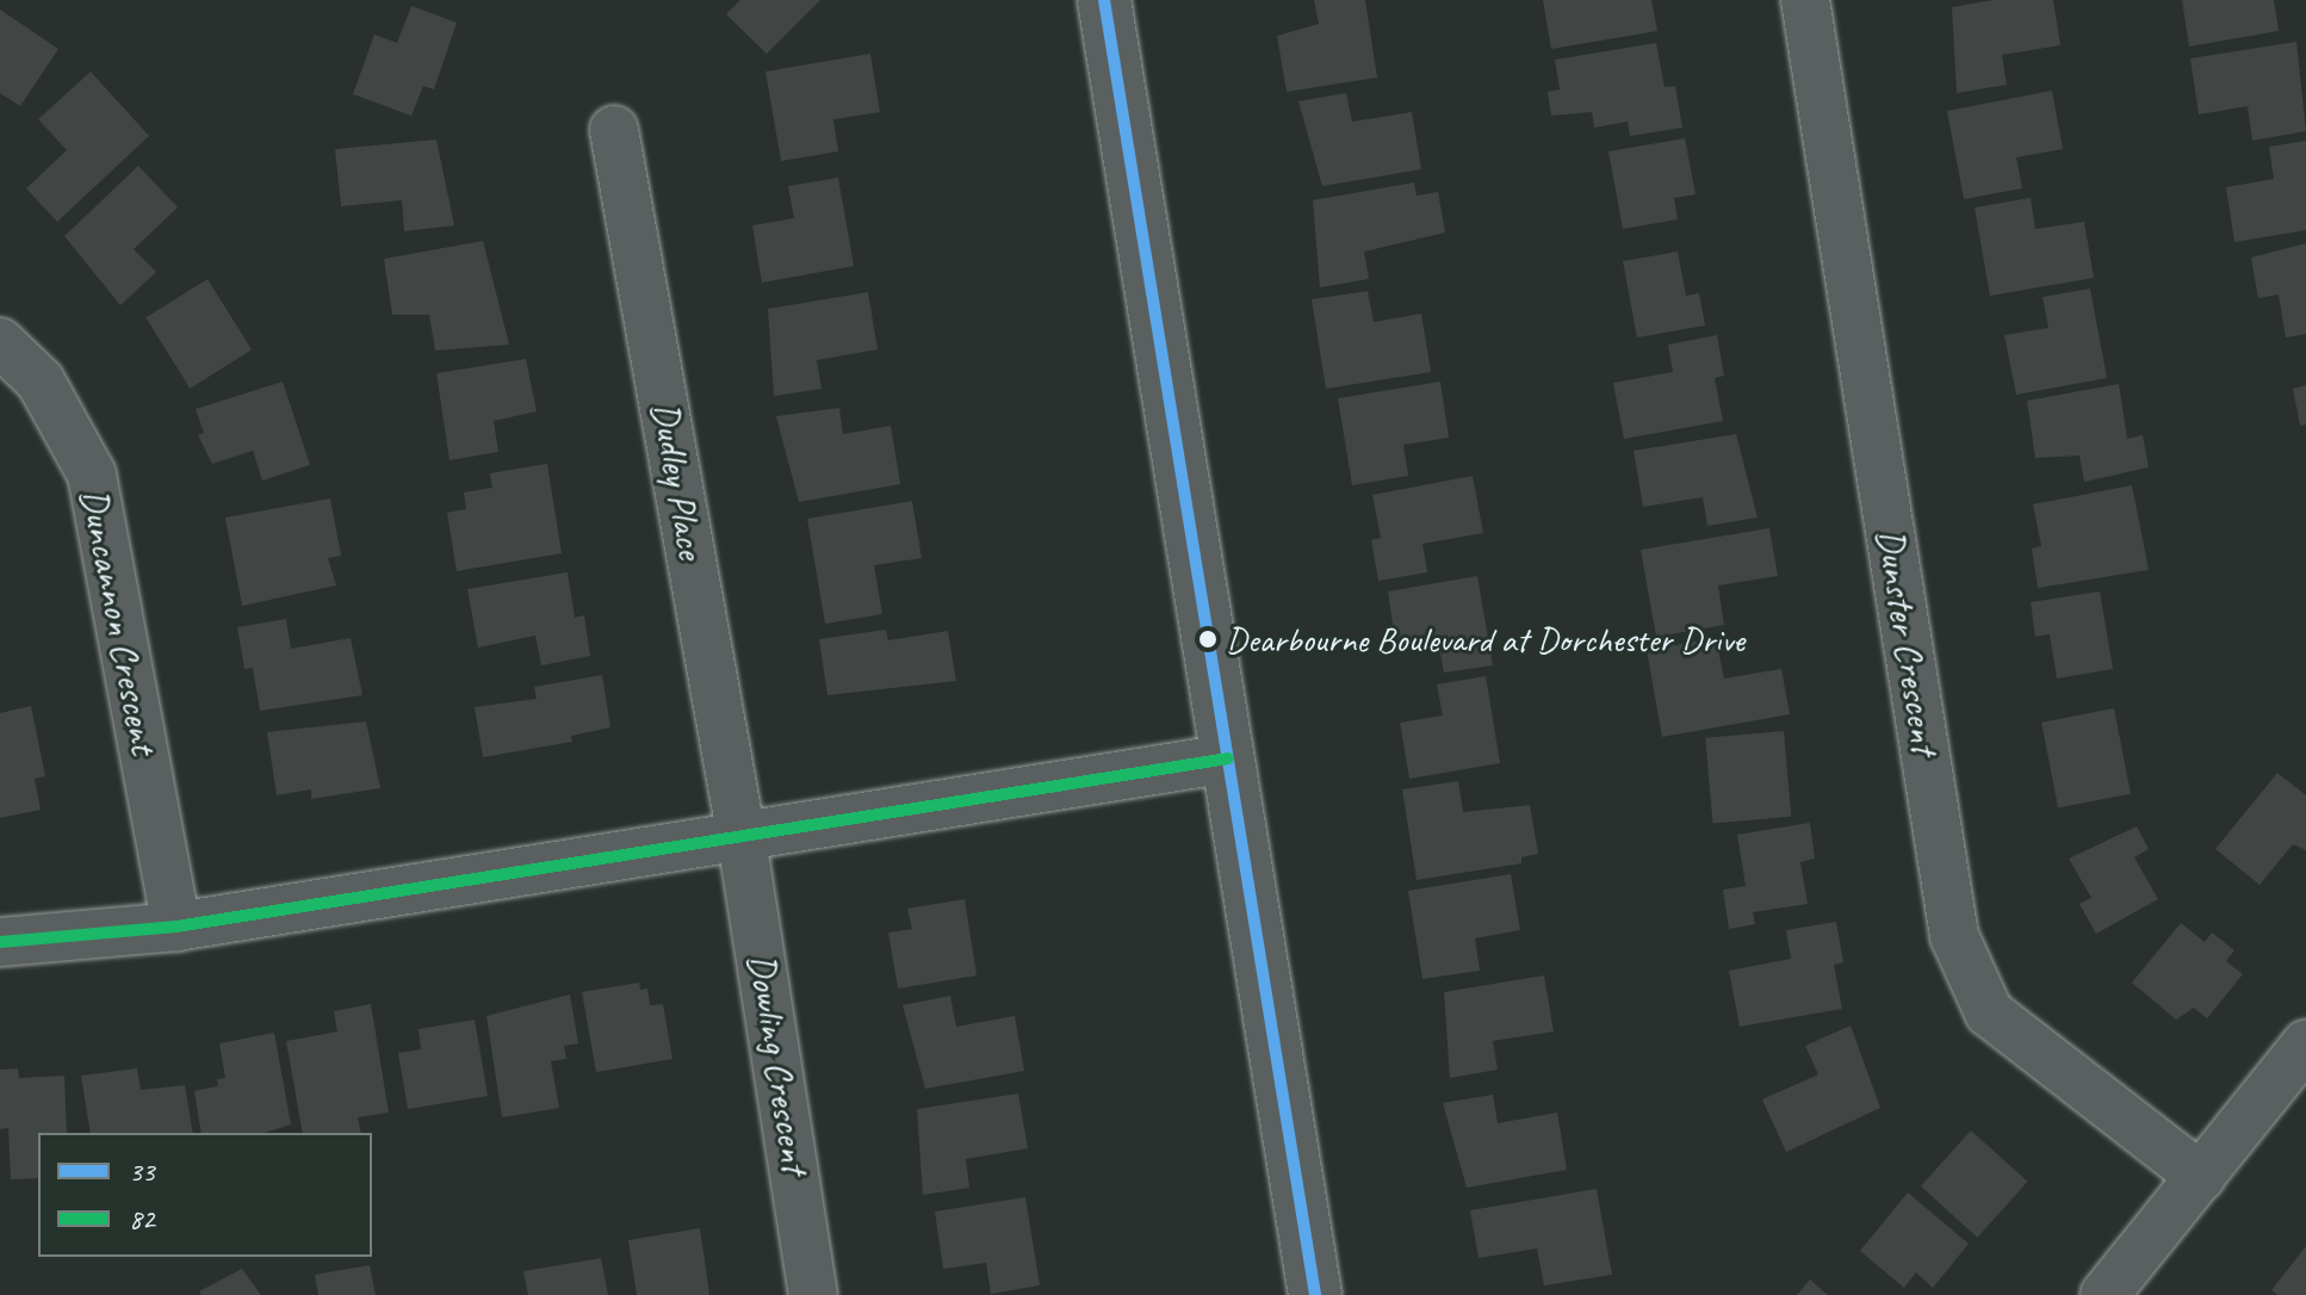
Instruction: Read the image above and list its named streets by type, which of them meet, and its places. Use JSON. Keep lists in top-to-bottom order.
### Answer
{
  "streets": {
    "street": [
      "Dudley Place",
      "Duncannon Crescent",
      "Dunster Crescent",
      "Dowling Crescent"
    ]
  },
  "crossings": [
    ["Dudley Place", "Dowling Crescent"]
  ],
  "places": ["Dearbourne Boulevard at Dorchester Drive"],
  "lines": ["transit line 33", "transit line 82"],
  "legend": ["33", "82"]
}
